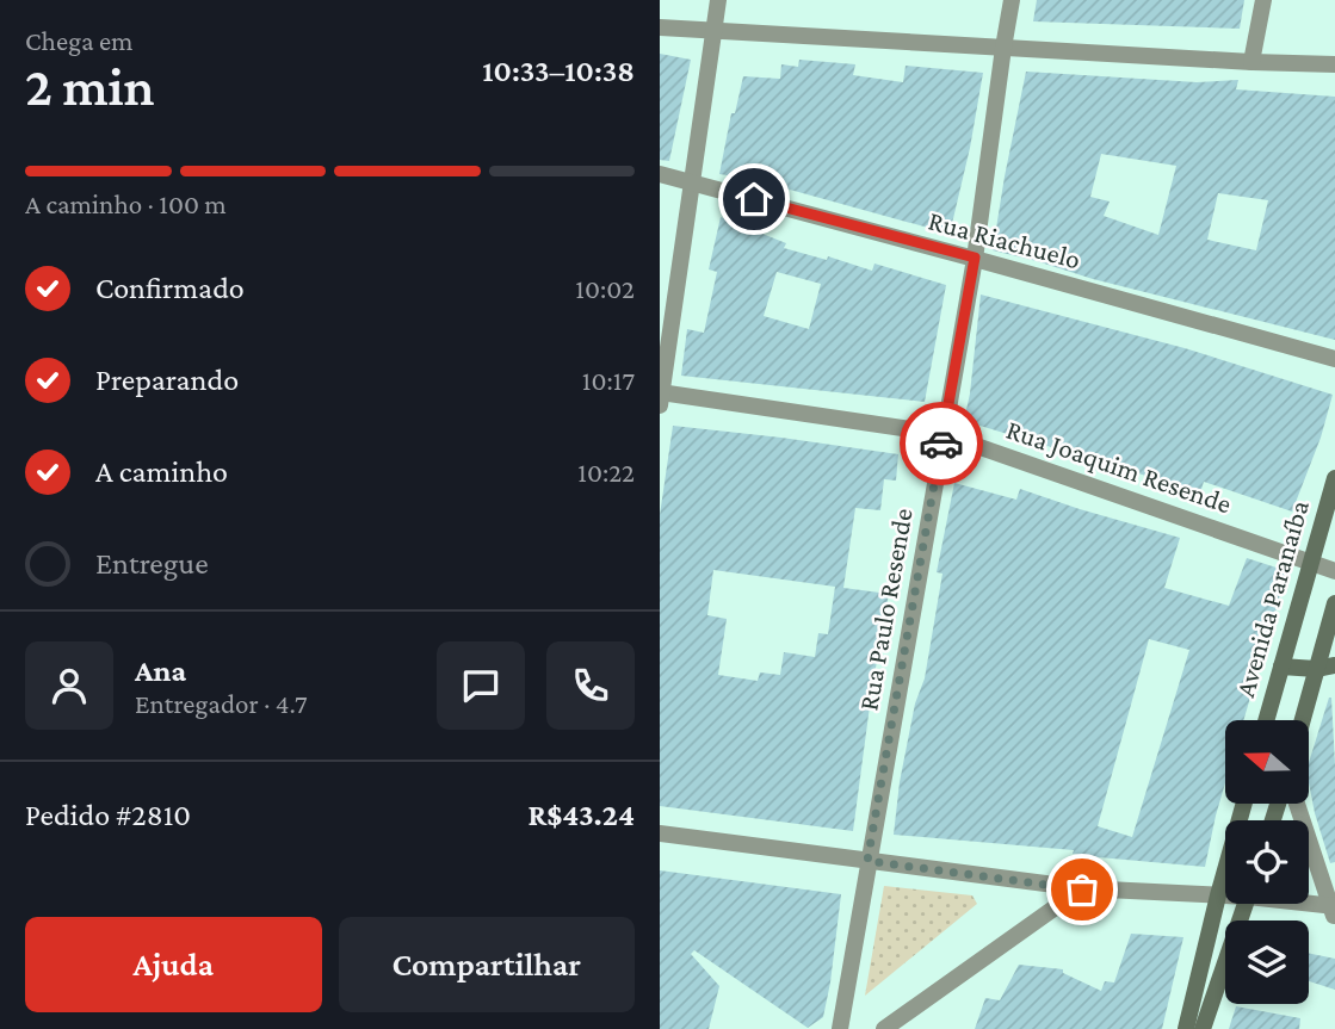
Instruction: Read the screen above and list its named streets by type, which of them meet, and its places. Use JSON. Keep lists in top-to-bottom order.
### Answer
{
  "streets": {
    "main road": ["Avenida Paranaíba"],
    "street": ["Rua Riachuelo", "Rua Joaquim Resende", "Rua Paulo Resende"]
  },
  "crossings": [
    ["Rua Riachuelo", "Rua Paulo Resende"],
    ["Rua Joaquim Resende", "Avenida Paranaíba"],
    ["Rua Joaquim Resende", "Rua Paulo Resende"]
  ],
  "north": "left",
  "page": {
    "heading": ["2 min", "Chega em", "10:33–10:38"],
    "panel": [
      "Ana",
      "Entregador · 4.7",
      "Pedido #2810",
      "R$43.24"
    ],
    "bar": "A caminho · 100 m",
    "list": [
      ["Confirmado", "10:02"],
      ["Preparando", "10:17"],
      ["A caminho", "10:22"],
      "Entregue"
    ],
    "buttons": ["Ajuda", "Compartilhar"]
  }
}
